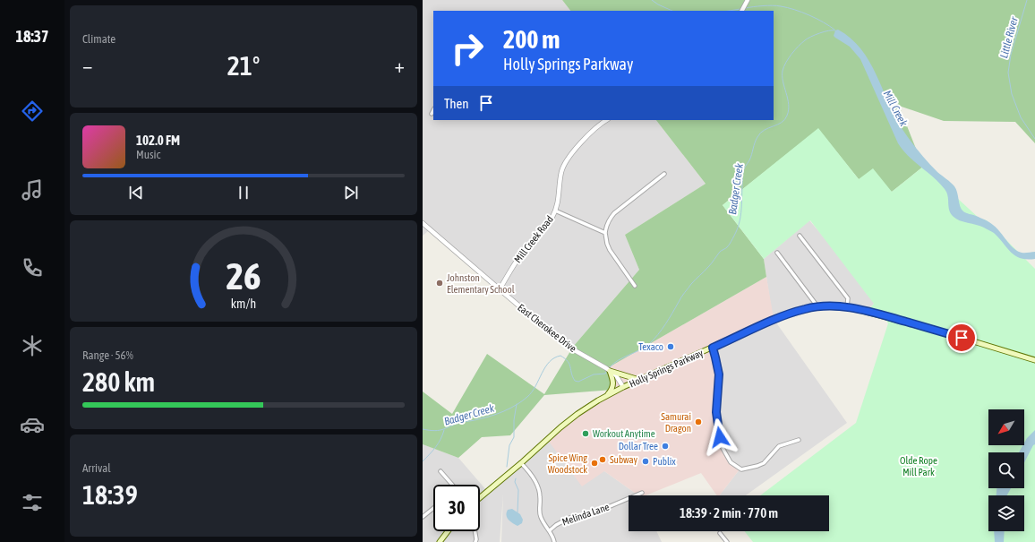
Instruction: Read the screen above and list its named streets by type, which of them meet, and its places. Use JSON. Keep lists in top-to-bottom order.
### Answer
{
  "streets": {
    "main road": ["Holly Springs Parkway"],
    "street": ["Mill Creek Road", "East Cherokee Drive", "Melinda Lane"]
  },
  "crossings": [
    ["Mill Creek Road", "East Cherokee Drive"],
    ["East Cherokee Drive", "Holly Springs Parkway"]
  ],
  "water": ["Little River", "Mill Creek", "Badger Creek"],
  "parks": ["Olde Rope Mill Park"],
  "places": [
    "Johnston Elementary School",
    "Texaco",
    "Samurai Dragon",
    "Workout Anytime",
    "Dollar Tree",
    "Subway",
    "Publix",
    "Spice Wing Woodstock"
  ],
  "north": "bottom left",
  "page": {
    "tabs": "18:37",
    "tile": [
      "Climate",
      ["Range · 56%", "280 km"],
      ["Arrival", "18:39"]
    ],
    "turn": ["200 m", "Holly Springs Parkway"],
    "heat": ["−", "21°", "+"],
    "then": "Then",
    "song": ["102.0 FM", "Music"],
    "limit": "30",
    "trip": "18:39 · 2 min · 770 m",
    "gauge": ["26", "km/h"]
  }
}
